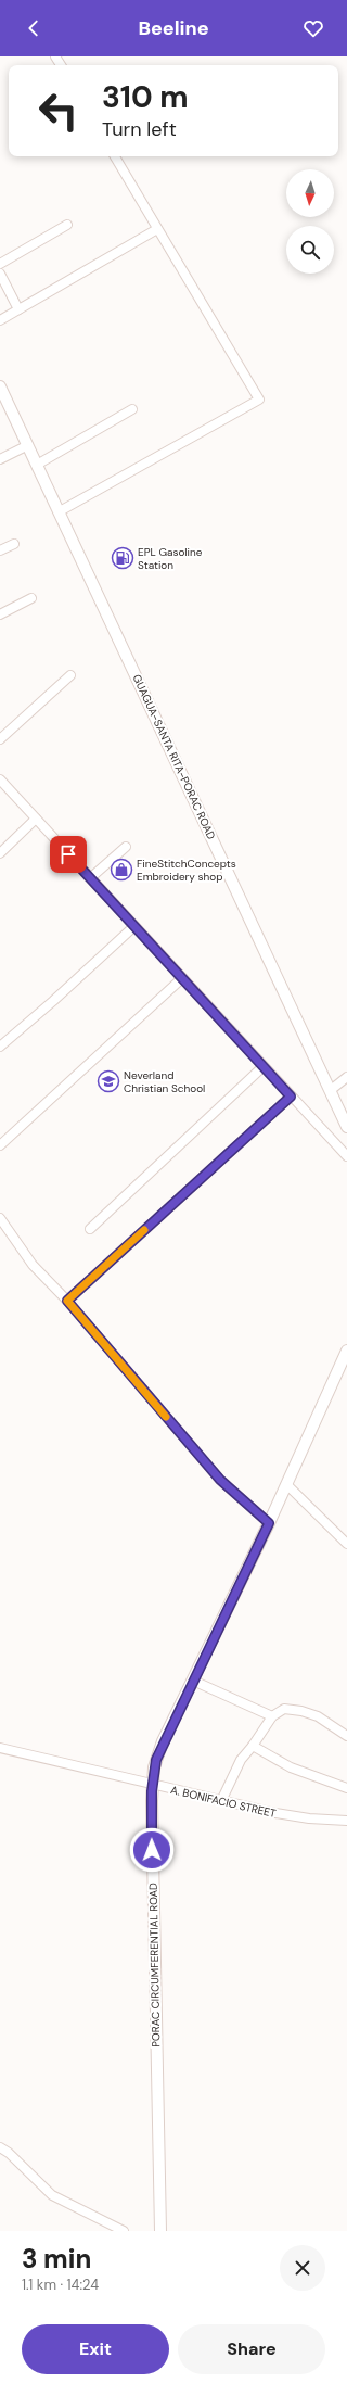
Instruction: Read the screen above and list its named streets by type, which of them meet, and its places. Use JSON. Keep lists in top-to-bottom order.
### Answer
{
  "streets": {
    "main road": ["GUAGUA-SANTA RITA-PORAC ROAD", "PORAC CIRCUMFERENTIAL ROAD"],
    "street": ["A. BONIFACIO STREET"]
  },
  "crossings": [
    ["A. BONIFACIO STREET", "PORAC CIRCUMFERENTIAL ROAD"]
  ],
  "places": {
    "fuel station": ["EPL Gasoline Station"],
    "shop": ["FineStitchConcepts Embroidery shop"],
    "school or university": ["Neverland Christian School"]
  },
  "north": "bottom",
  "page": {
    "header": "Beeline",
    "turn": ["310 m", "Turn left"],
    "heading": ["3 min", "1.1 km · 14:24"],
    "buttons": ["Exit", "Share"]
  }
}
